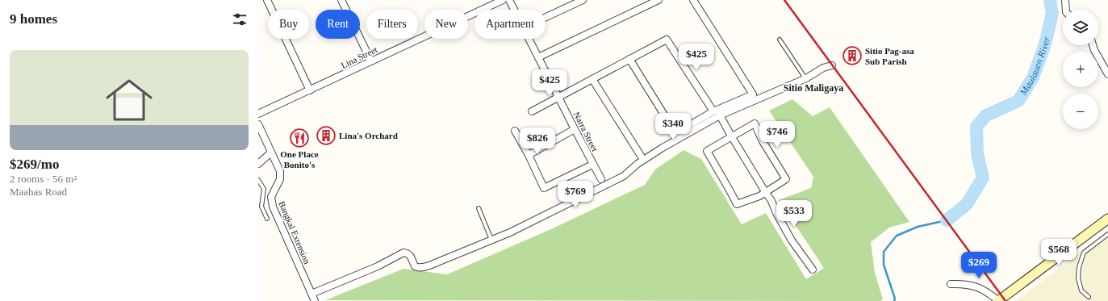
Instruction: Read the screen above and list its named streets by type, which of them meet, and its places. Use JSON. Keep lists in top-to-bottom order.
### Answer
{
  "streets": {
    "street": ["Lina Street", "Narra Street", "Bangkal Extension"]
  },
  "districts": ["Sitio Maligaya"],
  "water": ["Maulauen River"],
  "places": {
    "building": ["Sitio Pag-asa Sub Parish", "Lina's Orchard"],
    "restaurant": ["One Place Bonito's"]
  },
  "page": {
    "heading": "9 homes",
    "map_buttons": ["+", "−"],
    "chip": [
      "Buy",
      "Rent",
      "Filters",
      "New",
      "Apartment"
    ],
    "list": [
      {
        "name": "$269/mo",
        "note": "2 rooms · 56 m² · Maahas Road"
      }
    ],
    "price": [
      "$425",
      "$425",
      "$340",
      "$746",
      "$826",
      "$769",
      "$533",
      "$568",
      "$269"
    ]
  }
}
